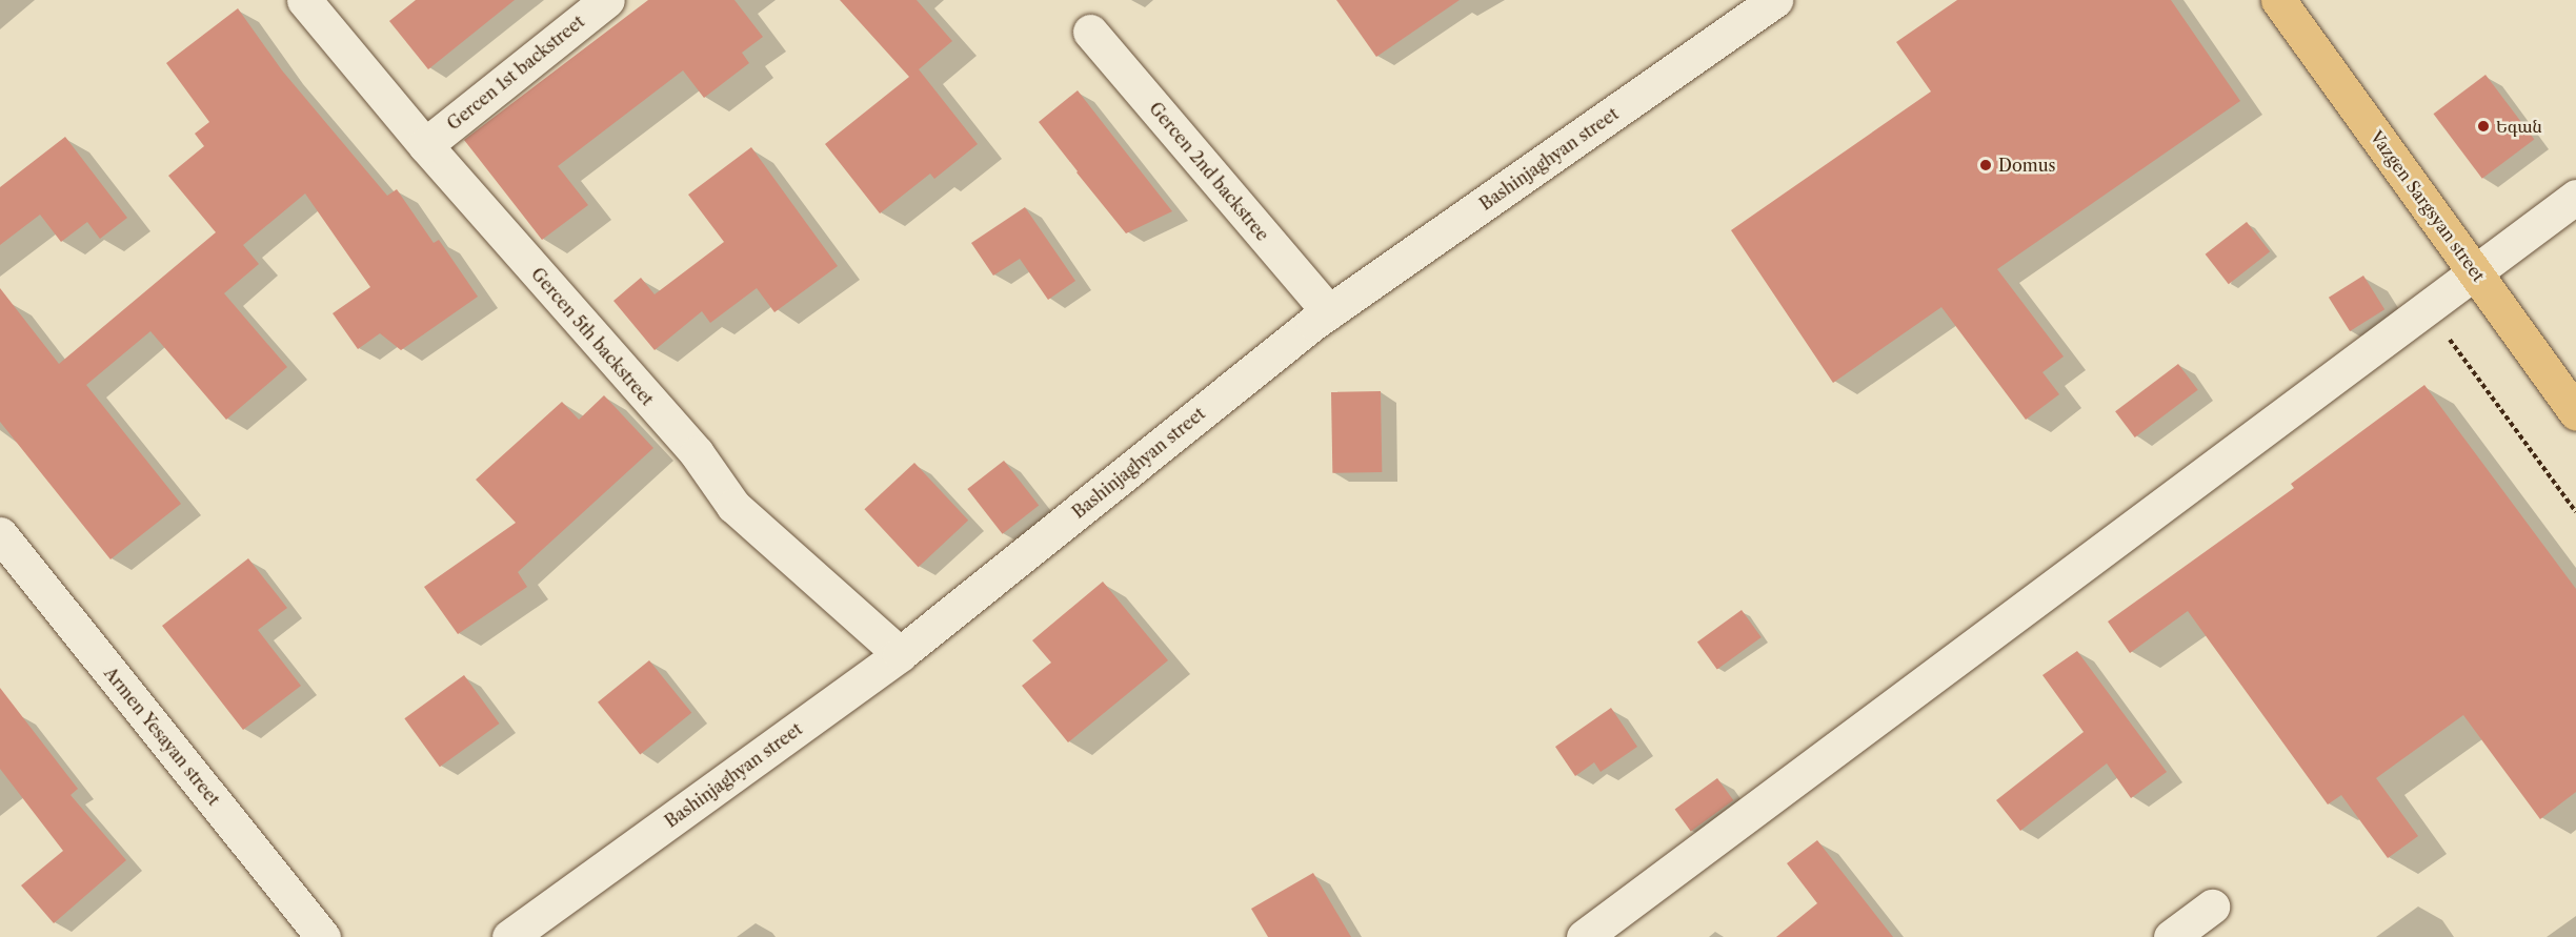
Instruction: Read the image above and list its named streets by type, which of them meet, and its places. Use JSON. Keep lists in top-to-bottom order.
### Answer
{
  "streets": {
    "highway": ["Vazgen Sargsyan street"],
    "street": [
      "Gercen 1st backstreet",
      "Bashinjaghyan street",
      "Gercen 2nd backstree",
      "Gercen 5th backstreet",
      "Armen Yesayan street"
    ]
  },
  "crossings": [
    ["Gercen 1st backstreet", "Gercen 5th backstreet"],
    ["Bashinjaghyan street", "Gercen 2nd backstree"],
    ["Bashinjaghyan street", "Gercen 5th backstreet"]
  ],
  "places": ["Եգան", "Domus"]
}
